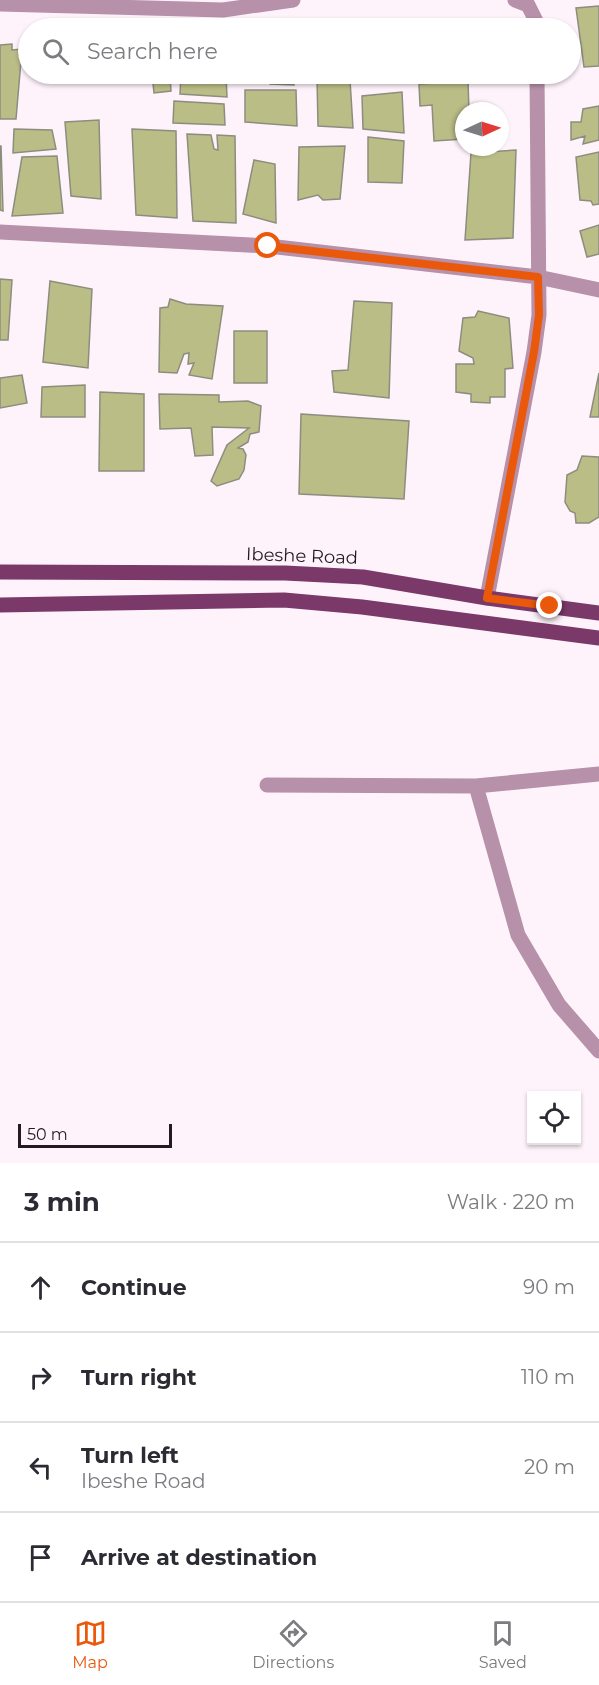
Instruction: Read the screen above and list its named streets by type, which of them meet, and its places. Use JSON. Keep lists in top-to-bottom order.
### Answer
{
  "streets": {
    "main road": ["Ibeshe Road"]
  },
  "scale_bar": "50 m",
  "north": "right",
  "page": {
    "search": "Search here",
    "scale": "50 m",
    "heading": ["3 min", "Walk · 220 m"],
    "list": [
      ["Continue", "90 m"],
      ["Turn right", "110 m"],
      ["Turn left", "Ibeshe Road", "20 m"],
      "Arrive at destination"
    ],
    "nav": ["Map", "Directions", "Saved"]
  }
}
